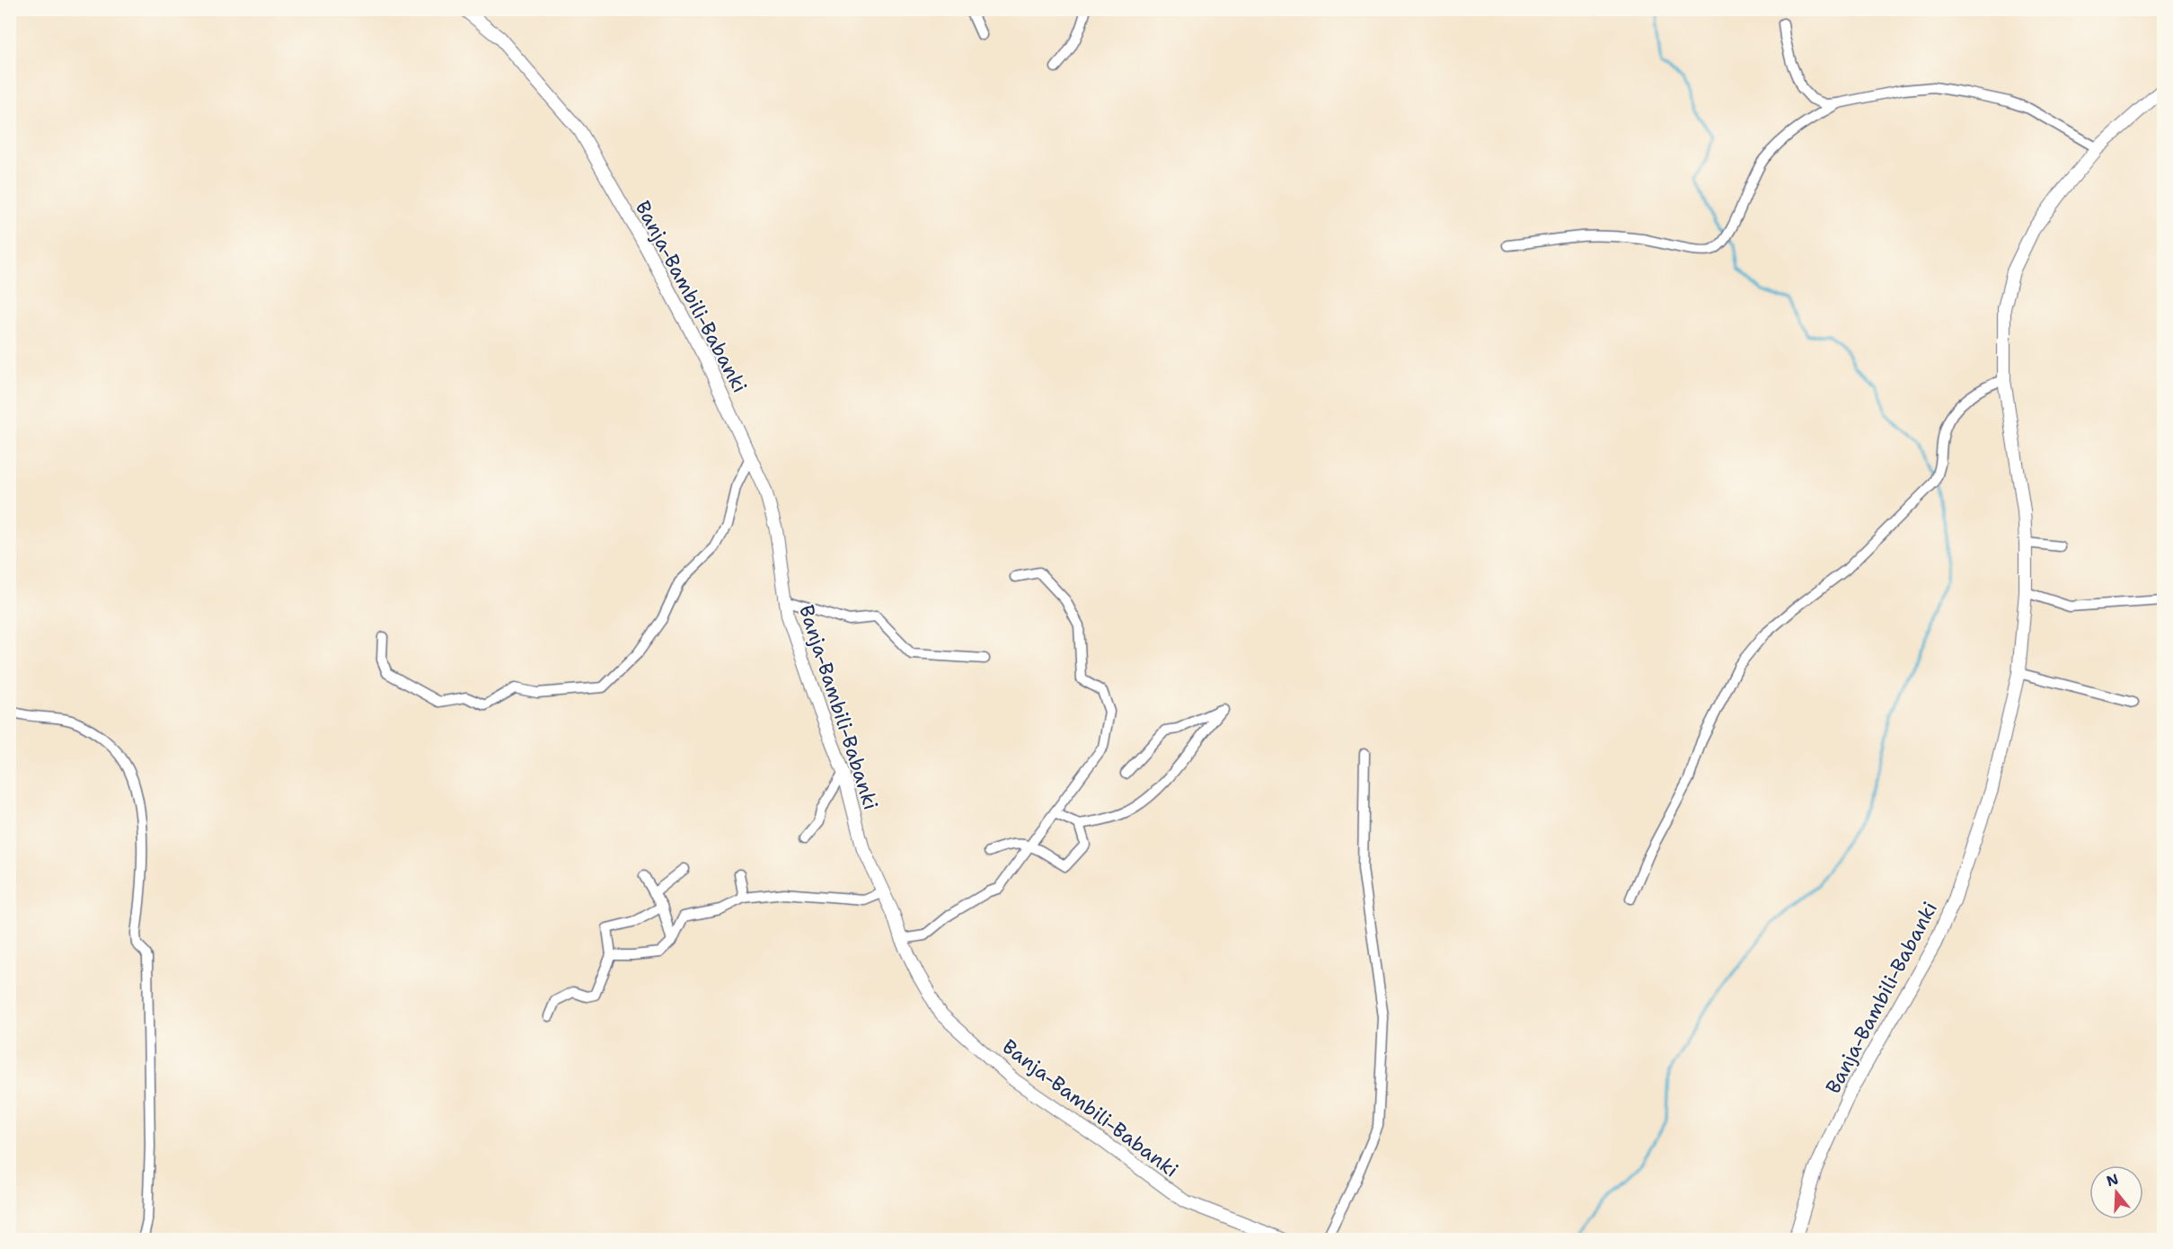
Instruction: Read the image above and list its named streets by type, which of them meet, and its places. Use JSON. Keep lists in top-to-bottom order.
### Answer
{
  "streets": {
    "street": ["Banja-Bambili-Babanki"]
  },
  "north": "top"
}
